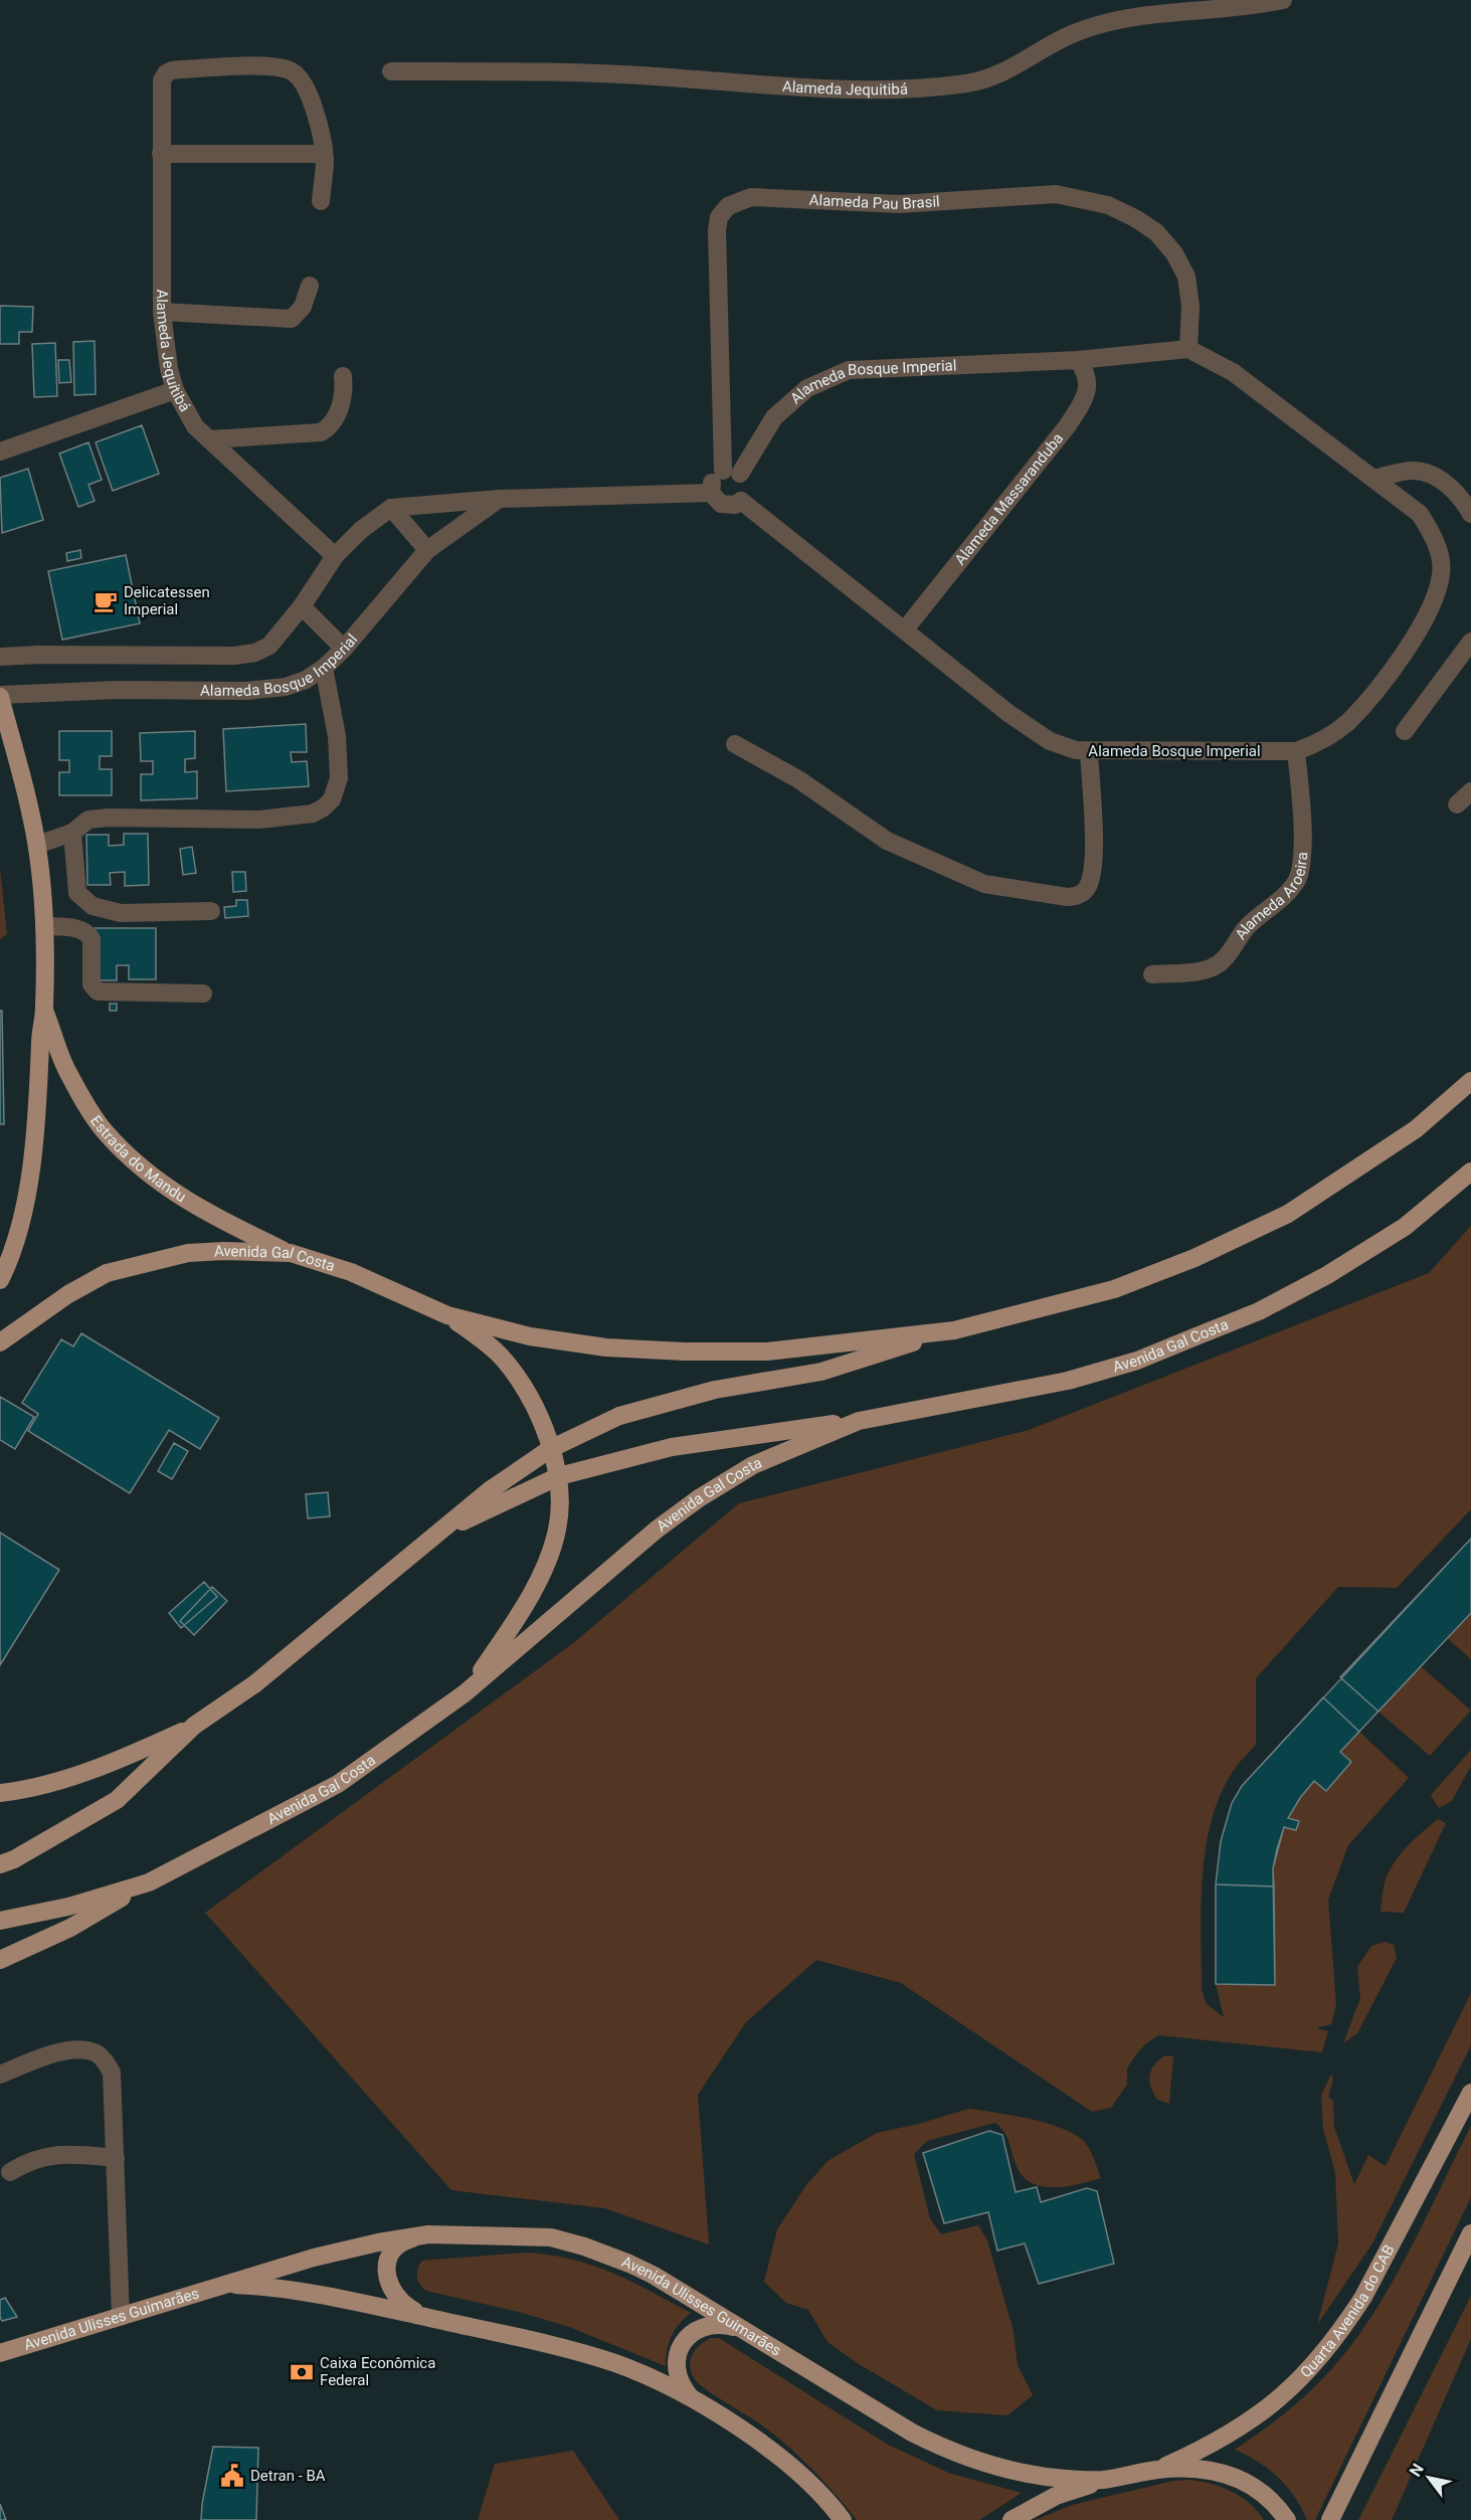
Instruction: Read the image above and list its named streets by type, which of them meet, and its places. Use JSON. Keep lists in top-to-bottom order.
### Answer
{
  "streets": {
    "main road": [
      "Estrada do Mandu",
      "Avenida Gal Costa",
      "Avenida Ulisses Guimarães",
      "Quarta Avenida do CAB"
    ],
    "street": [
      "Alameda Jequitibá",
      "Alameda Pau Brasil",
      "Alameda Bosque Imperial",
      "Alameda Massaranduba",
      "Alameda Aroeira"
    ]
  },
  "crossings": [
    ["Alameda Jequitibá", "Alameda Bosque Imperial"],
    ["Alameda Pau Brasil", "Alameda Bosque Imperial"],
    ["Alameda Bosque Imperial", "Alameda Massaranduba"],
    ["Alameda Bosque Imperial", "Alameda Aroeira"],
    ["Alameda Bosque Imperial", "Estrada do Mandu"],
    ["Estrada do Mandu", "Avenida Gal Costa"],
    ["Avenida Ulisses Guimarães", "Quarta Avenida do CAB"]
  ],
  "places": {
    "cafe": ["Delicatessen Imperial"],
    "bank": ["Caixa Econômica Federal"],
    "public building": ["Detran - BA"]
  },
  "north": "top left"
}
